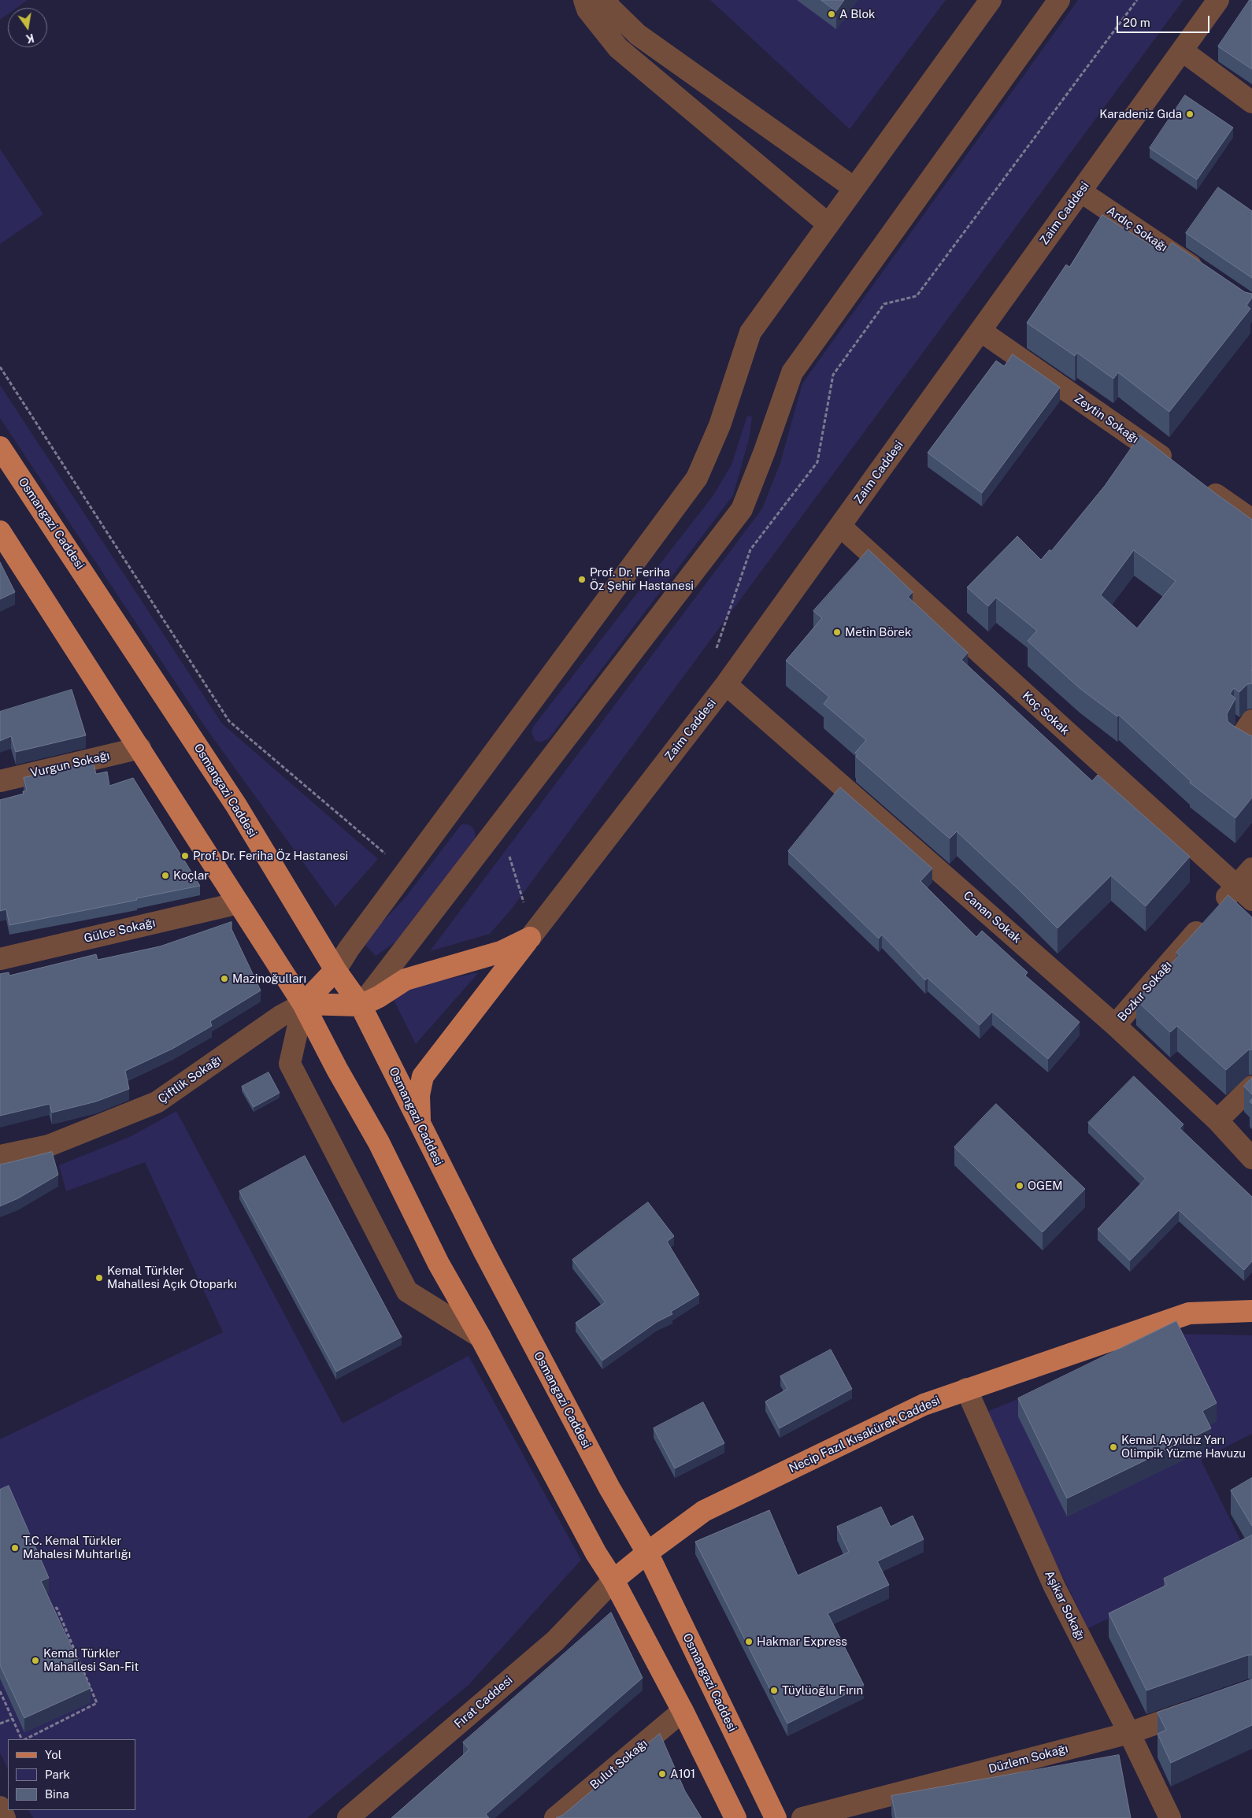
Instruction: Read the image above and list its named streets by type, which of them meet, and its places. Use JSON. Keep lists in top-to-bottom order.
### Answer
{
  "streets": {
    "main road": ["Osmangazi Caddesi", "Necip Fazıl Kısakürek Caddesi"],
    "street": [
      "Zaim Caddesi",
      "Ardıç Sokağı",
      "Zeytin Sokağı",
      "Koç Sokak",
      "Vurgun Sokağı",
      "Canan Sokak",
      "Gülce Sokağı",
      "Bozkır Sokağı",
      "Çiftlik Sokağı",
      "Aşikar Sokağı",
      "Fırat Caddesi",
      "Düzlem Sokağı",
      "Bulut Sokağı"
    ]
  },
  "crossings": [
    ["Zaim Caddesi", "Ardıç Sokağı"],
    ["Zaim Caddesi", "Zeytin Sokağı"],
    ["Zaim Caddesi", "Koç Sokak"],
    ["Zaim Caddesi", "Canan Sokak"],
    ["Osmangazi Caddesi", "Necip Fazıl Kısakürek Caddesi"],
    ["Koç Sokak", "Bozkır Sokağı"],
    ["Canan Sokak", "Bozkır Sokağı"],
    ["Necip Fazıl Kısakürek Caddesi", "Aşikar Sokağı"],
    ["Necip Fazıl Kısakürek Caddesi", "Fırat Caddesi"],
    ["Aşikar Sokağı", "Düzlem Sokağı"]
  ],
  "places": [
    "A Blok",
    "Karadeniz Gıda",
    "Prof. Dr. Feriha Öz Şehir Hastanesi",
    "Metin Börek",
    "Prof. Dr. Feriha Öz Hastanesi",
    "Koçlar",
    "Mazinoğulları",
    "OGEM",
    "Kemal Türkler Mahallesi Açık Otoparkı",
    "Kemal Ayyıldız Yarı Olimpik Yüzme Havuzu",
    "T.C. Kemal Türkler Mahalesi Muhtarlığı",
    "Hakmar Express",
    "Kemal Türkler Mahallesi San-Fit",
    "Tüylüoğlu Fırın",
    "A101"
  ],
  "legend": ["Yol", "Park", "Bina"],
  "scale_bar": "20 m",
  "north": "bottom"
}
